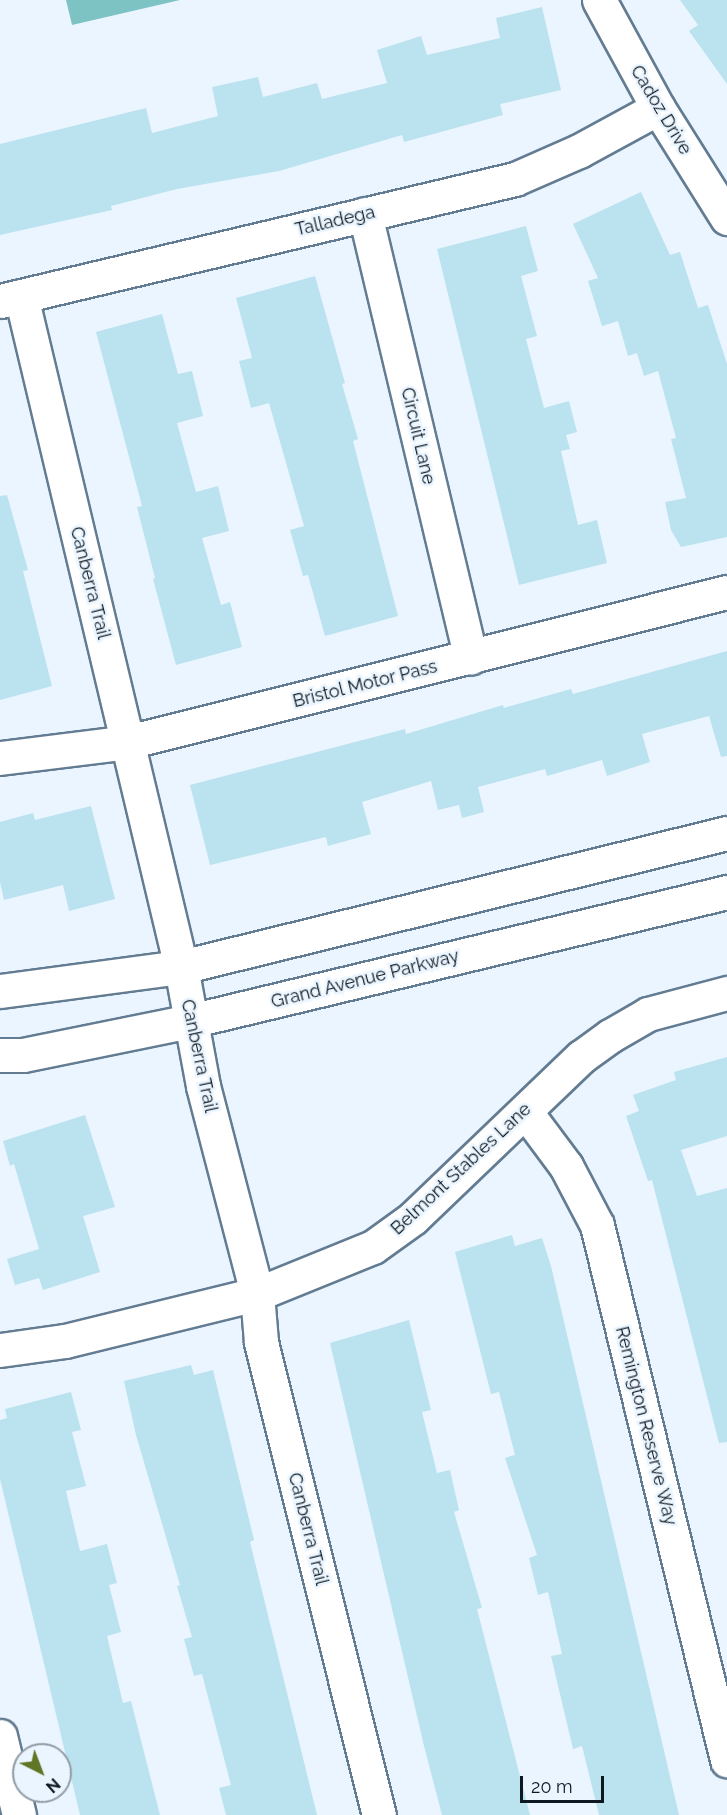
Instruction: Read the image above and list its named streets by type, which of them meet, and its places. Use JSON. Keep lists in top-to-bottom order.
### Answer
{
  "streets": {
    "street": [
      "Cadoz Drive",
      "Talladega",
      "Circuit Lane",
      "Canberra Trail",
      "Bristol Motor Pass",
      "Grand Avenue Parkway",
      "Belmont Stables Lane",
      "Remington Reserve Way"
    ]
  },
  "crossings": [
    ["Cadoz Drive", "Talladega"],
    ["Talladega", "Circuit Lane"],
    ["Talladega", "Canberra Trail"],
    ["Circuit Lane", "Bristol Motor Pass"],
    ["Canberra Trail", "Bristol Motor Pass"],
    ["Canberra Trail", "Grand Avenue Parkway"],
    ["Canberra Trail", "Belmont Stables Lane"],
    ["Belmont Stables Lane", "Remington Reserve Way"]
  ],
  "scale_bar": "20 m",
  "north": "bottom right"
}
